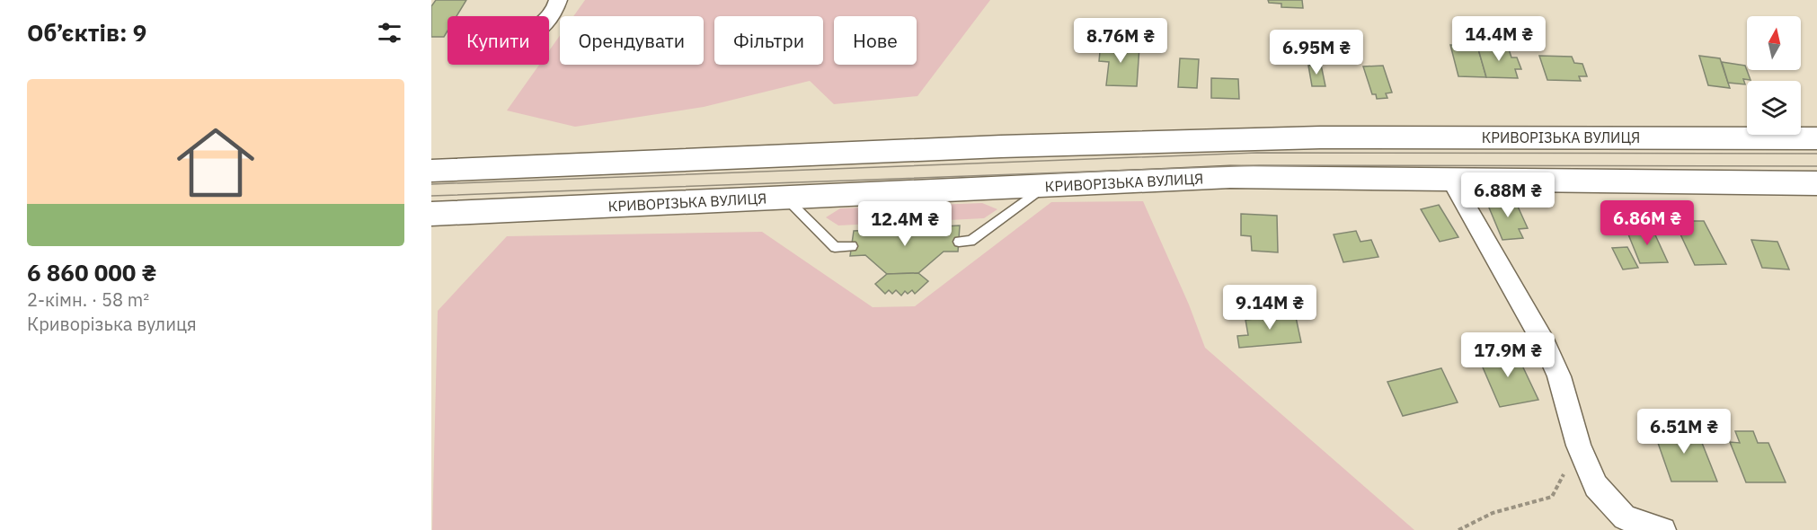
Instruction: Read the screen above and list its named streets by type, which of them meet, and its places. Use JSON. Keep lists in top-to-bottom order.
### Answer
{
  "streets": {
    "main road": ["КРИВОРІЗЬКА ВУЛИЦЯ"]
  },
  "north": "top",
  "page": {
    "heading": "Об’єктів: 9",
    "price": [
      "14.4M ₴",
      "8.76M ₴",
      "6.95M ₴",
      "6.88M ₴",
      "6.86M ₴",
      "12.4M ₴",
      "9.14M ₴",
      "17.9M ₴",
      "6.51M ₴"
    ],
    "chip": [
      "Купити",
      "Орендувати",
      "Фільтри",
      "Нове"
    ],
    "list": [
      {
        "name": "6 860 000 ₴",
        "note": "2-кімн. · 58 m² · Криворізька вулиця"
      }
    ]
  }
}
